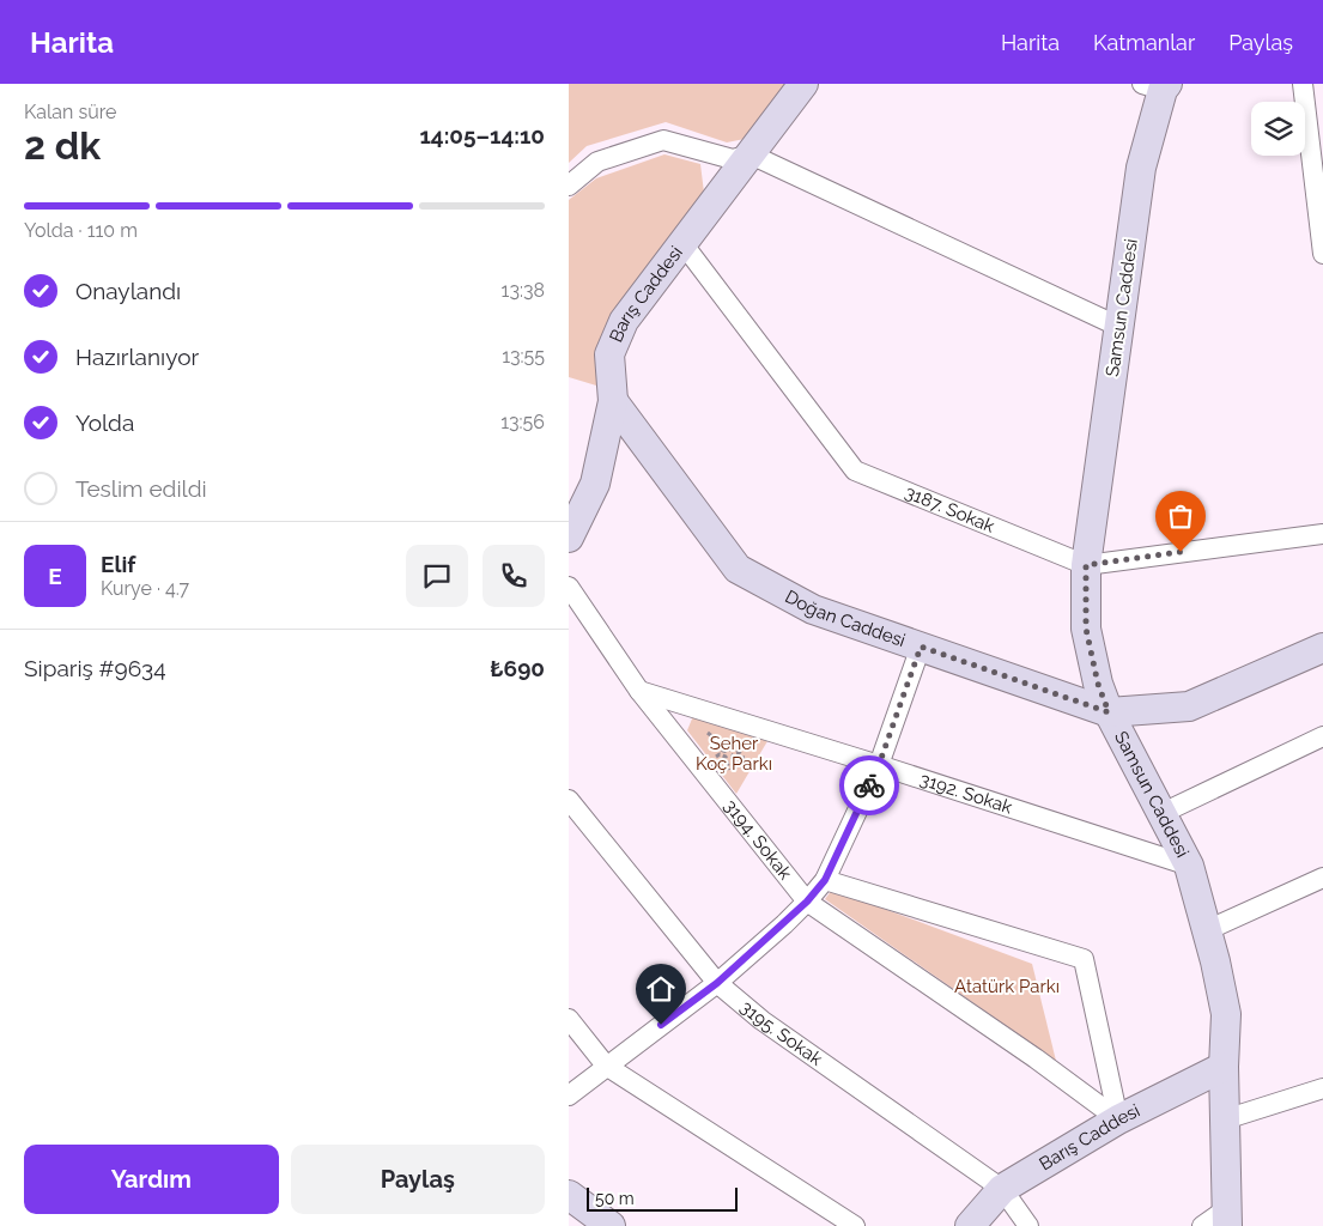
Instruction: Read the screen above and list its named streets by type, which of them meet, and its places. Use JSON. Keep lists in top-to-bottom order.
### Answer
{
  "streets": {
    "street": [
      "Barış Caddesi",
      "Samsun Caddesi",
      "3187. Sokak",
      "Doğan Caddesi",
      "3192. Sokak",
      "3194. Sokak",
      "3195. Sokak"
    ]
  },
  "crossings": [
    ["Barış Caddesi", "Samsun Caddesi"],
    ["Barış Caddesi", "3187. Sokak"],
    ["Barış Caddesi", "Doğan Caddesi"],
    ["Barış Caddesi", "3194. Sokak"],
    ["Barış Caddesi", "3195. Sokak"],
    ["Samsun Caddesi", "3187. Sokak"],
    ["Samsun Caddesi", "Doğan Caddesi"],
    ["Samsun Caddesi", "3192. Sokak"],
    ["3192. Sokak", "3194. Sokak"]
  ],
  "parks": ["Seher Koç Parkı", "Atatürk Parkı"],
  "scale_bar": "50 m",
  "page": {
    "header": "Harita",
    "nav": ["Harita", "Katmanlar", "Paylaş"],
    "heading": ["2 dk", "Kalan süre", "14:05–14:10"],
    "panel": [
      "Elif",
      "Kurye · 4.7",
      "Sipariş #9634",
      "₺690"
    ],
    "bar": "Yolda · 110 m",
    "list": [
      ["Onaylandı", "13:38"],
      ["Hazırlanıyor", "13:55"],
      ["Yolda", "13:56"],
      "Teslim edildi"
    ],
    "round": "E",
    "buttons": ["Yardım", "Paylaş"],
    "scale": "50 m"
  }
}
